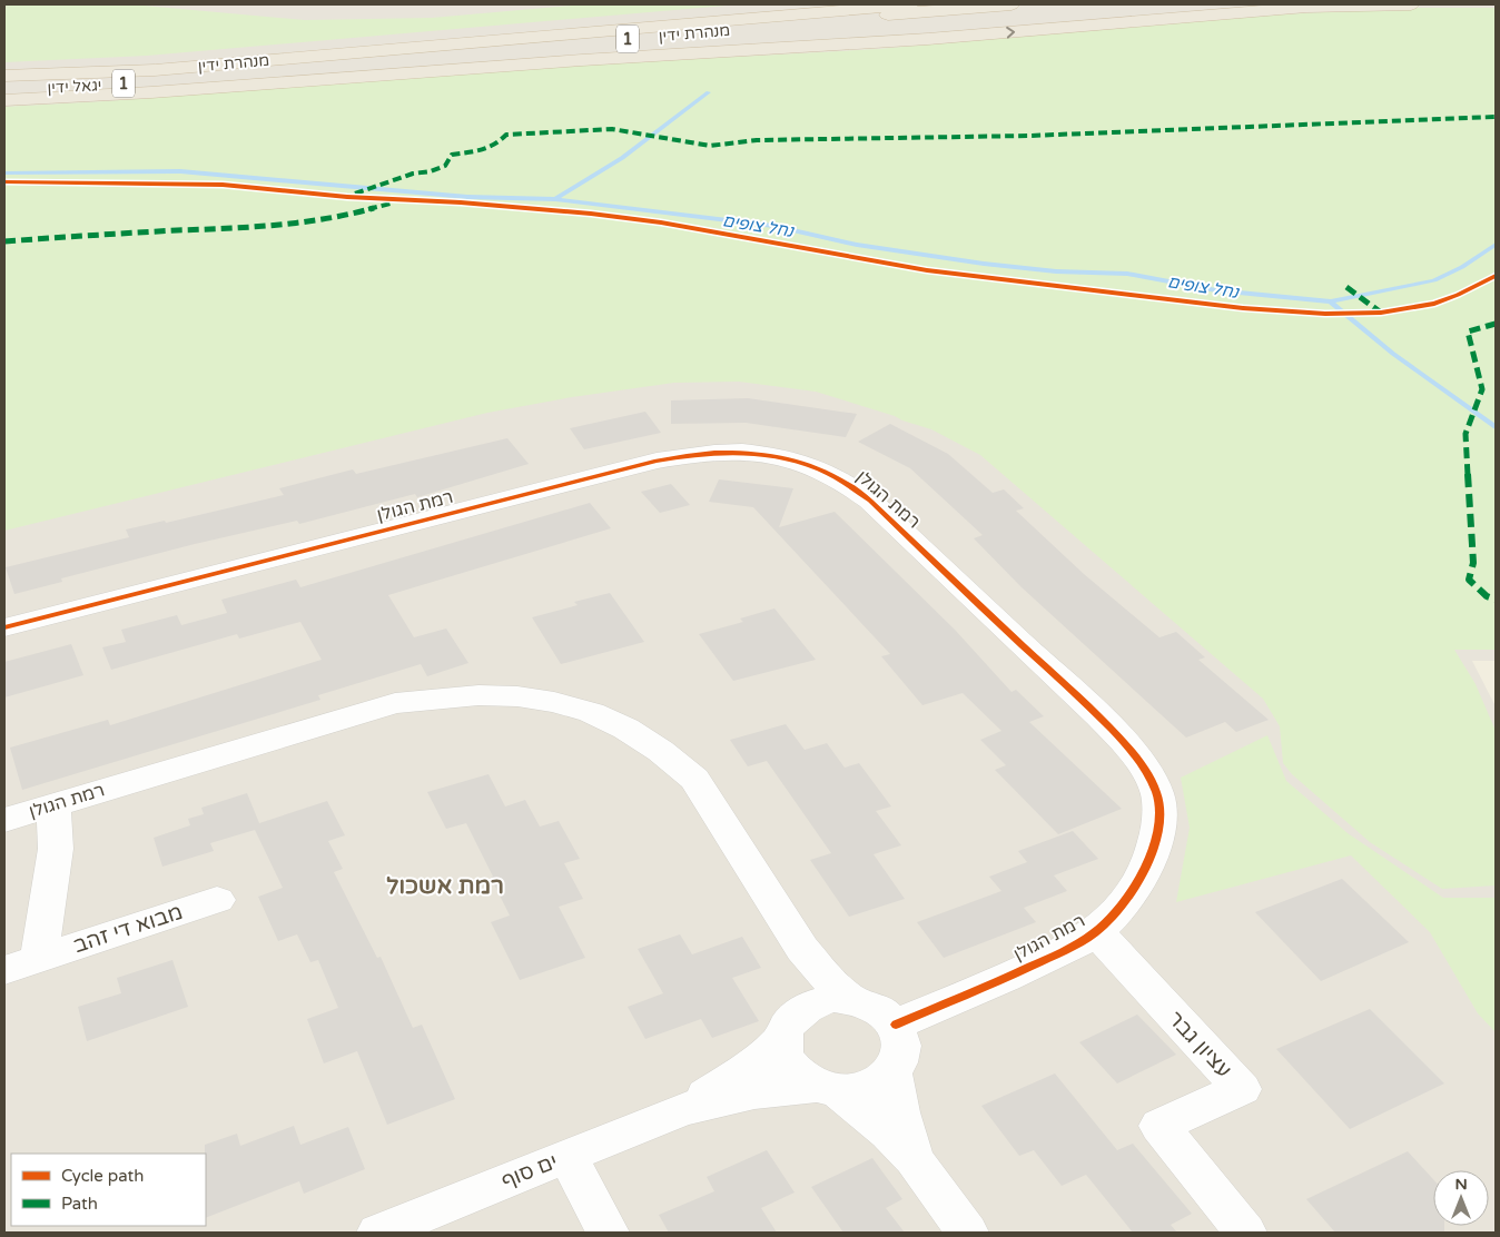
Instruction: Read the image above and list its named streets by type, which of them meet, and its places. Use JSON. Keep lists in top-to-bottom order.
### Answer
{
  "streets": {
    "highway": ["מנהרת ידין", "1", "יגאל ידין"],
    "street": [
      "רמת הגולן",
      "מבוא די זהב",
      "עציון גבר",
      "ים סוף"
    ]
  },
  "crossings": [
    ["מנהרת ידין", "יגאל ידין"],
    ["רמת הגולן", "עציון גבר"],
    ["רמת הגולן", "ים סוף"]
  ],
  "districts": ["רמת אשכול"],
  "water": ["נחל צופים"],
  "legend": ["Cycle path", "Path"],
  "north": "top"
}
